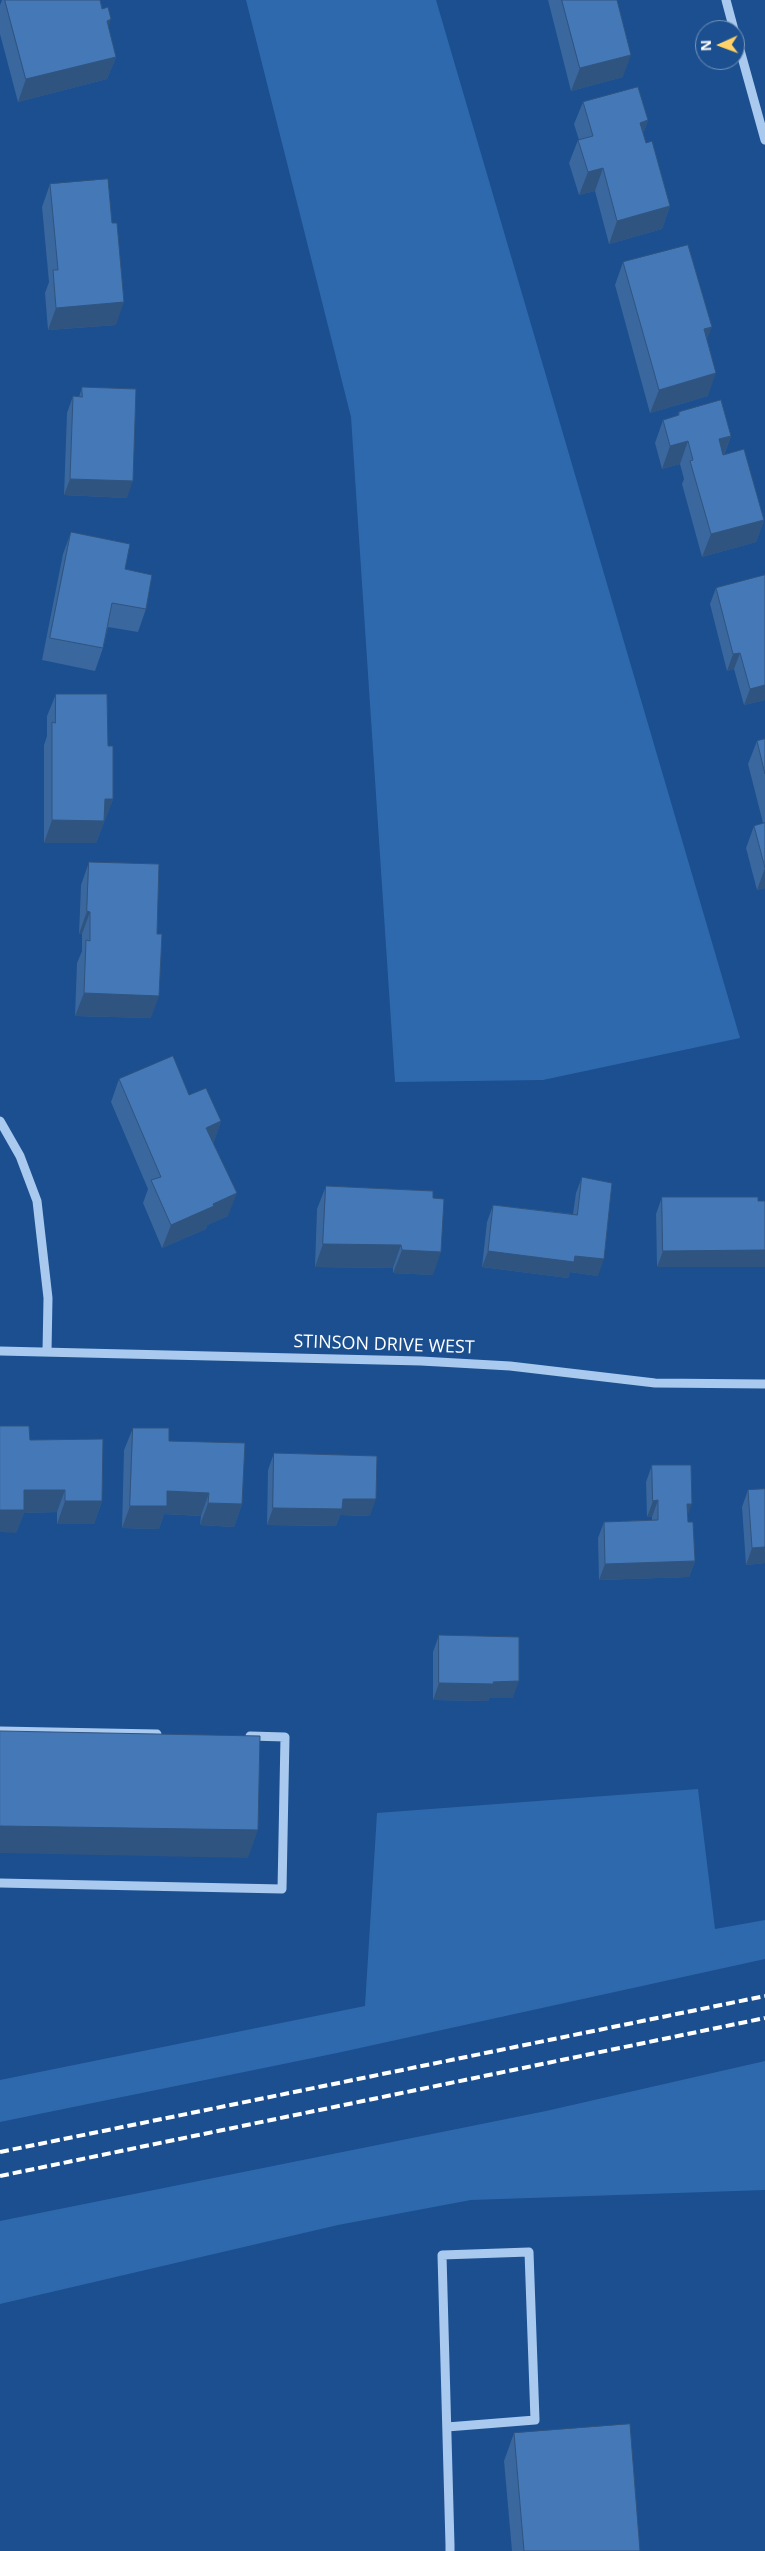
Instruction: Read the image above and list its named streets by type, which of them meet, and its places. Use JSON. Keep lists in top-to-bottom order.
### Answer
{
  "streets": {
    "street": ["STINSON DRIVE WEST"]
  },
  "north": "left"
}
